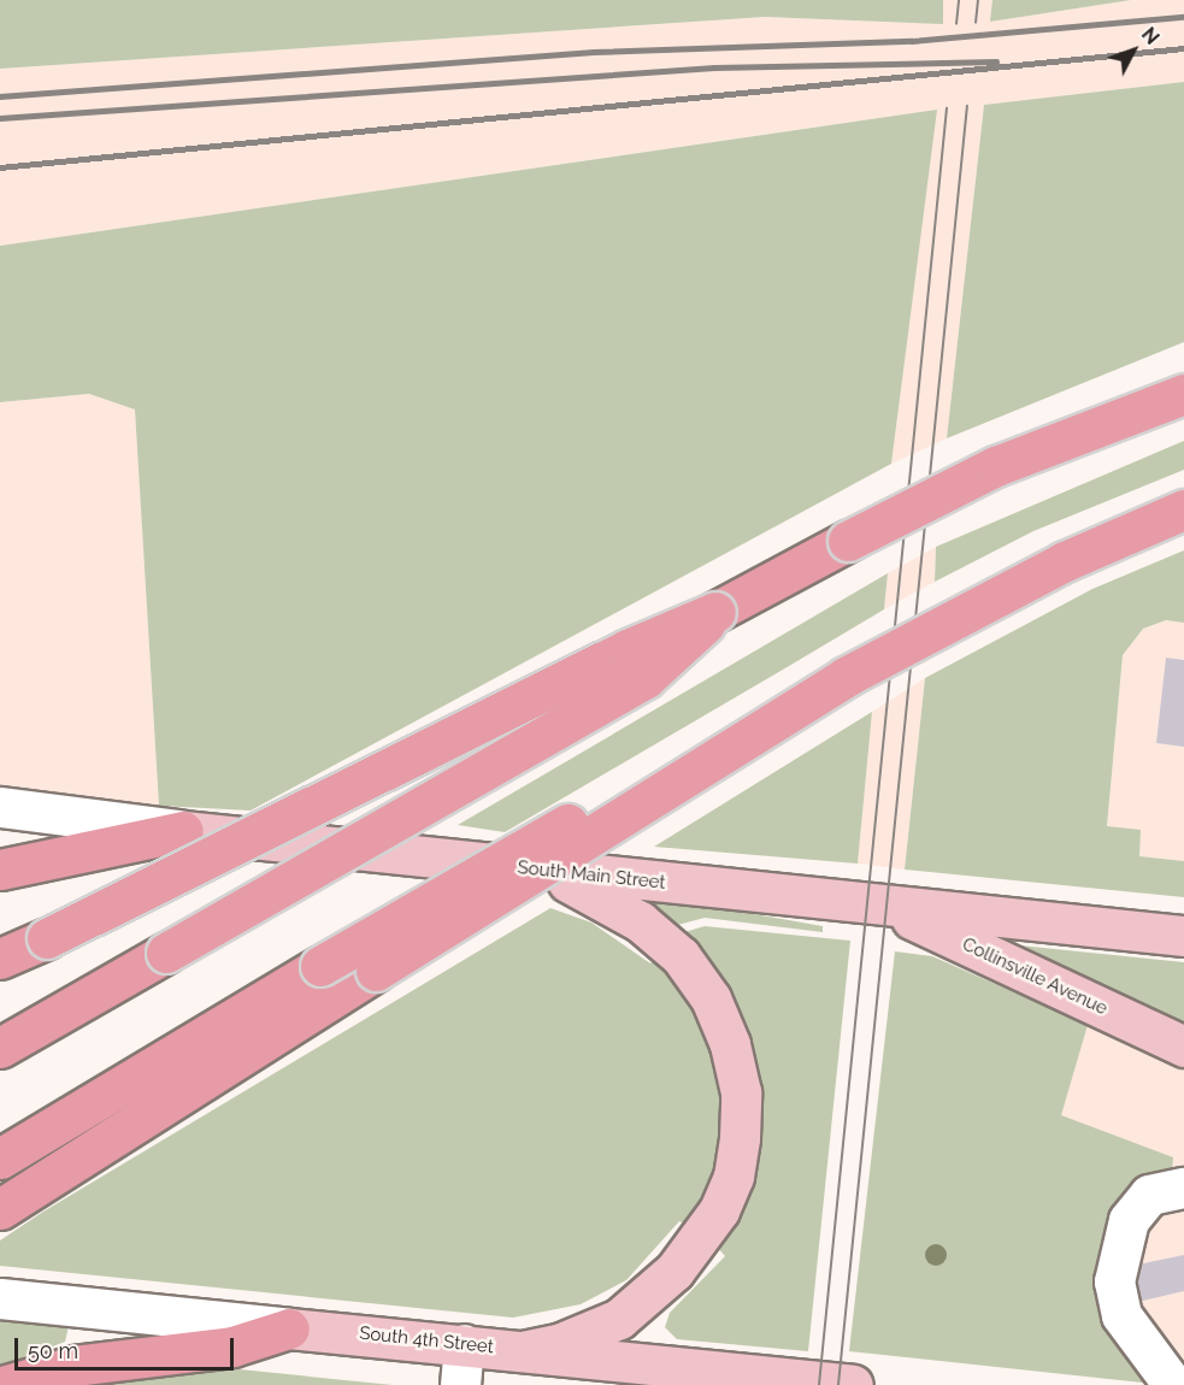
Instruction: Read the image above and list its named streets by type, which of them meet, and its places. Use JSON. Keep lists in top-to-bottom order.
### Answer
{
  "streets": {
    "main road": ["South Main Street", "Collinsville Avenue", "South 4th Street"]
  },
  "crossings": [
    ["South Main Street", "Collinsville Avenue"]
  ],
  "scale_bar": "50 m",
  "north": "top right"
}
